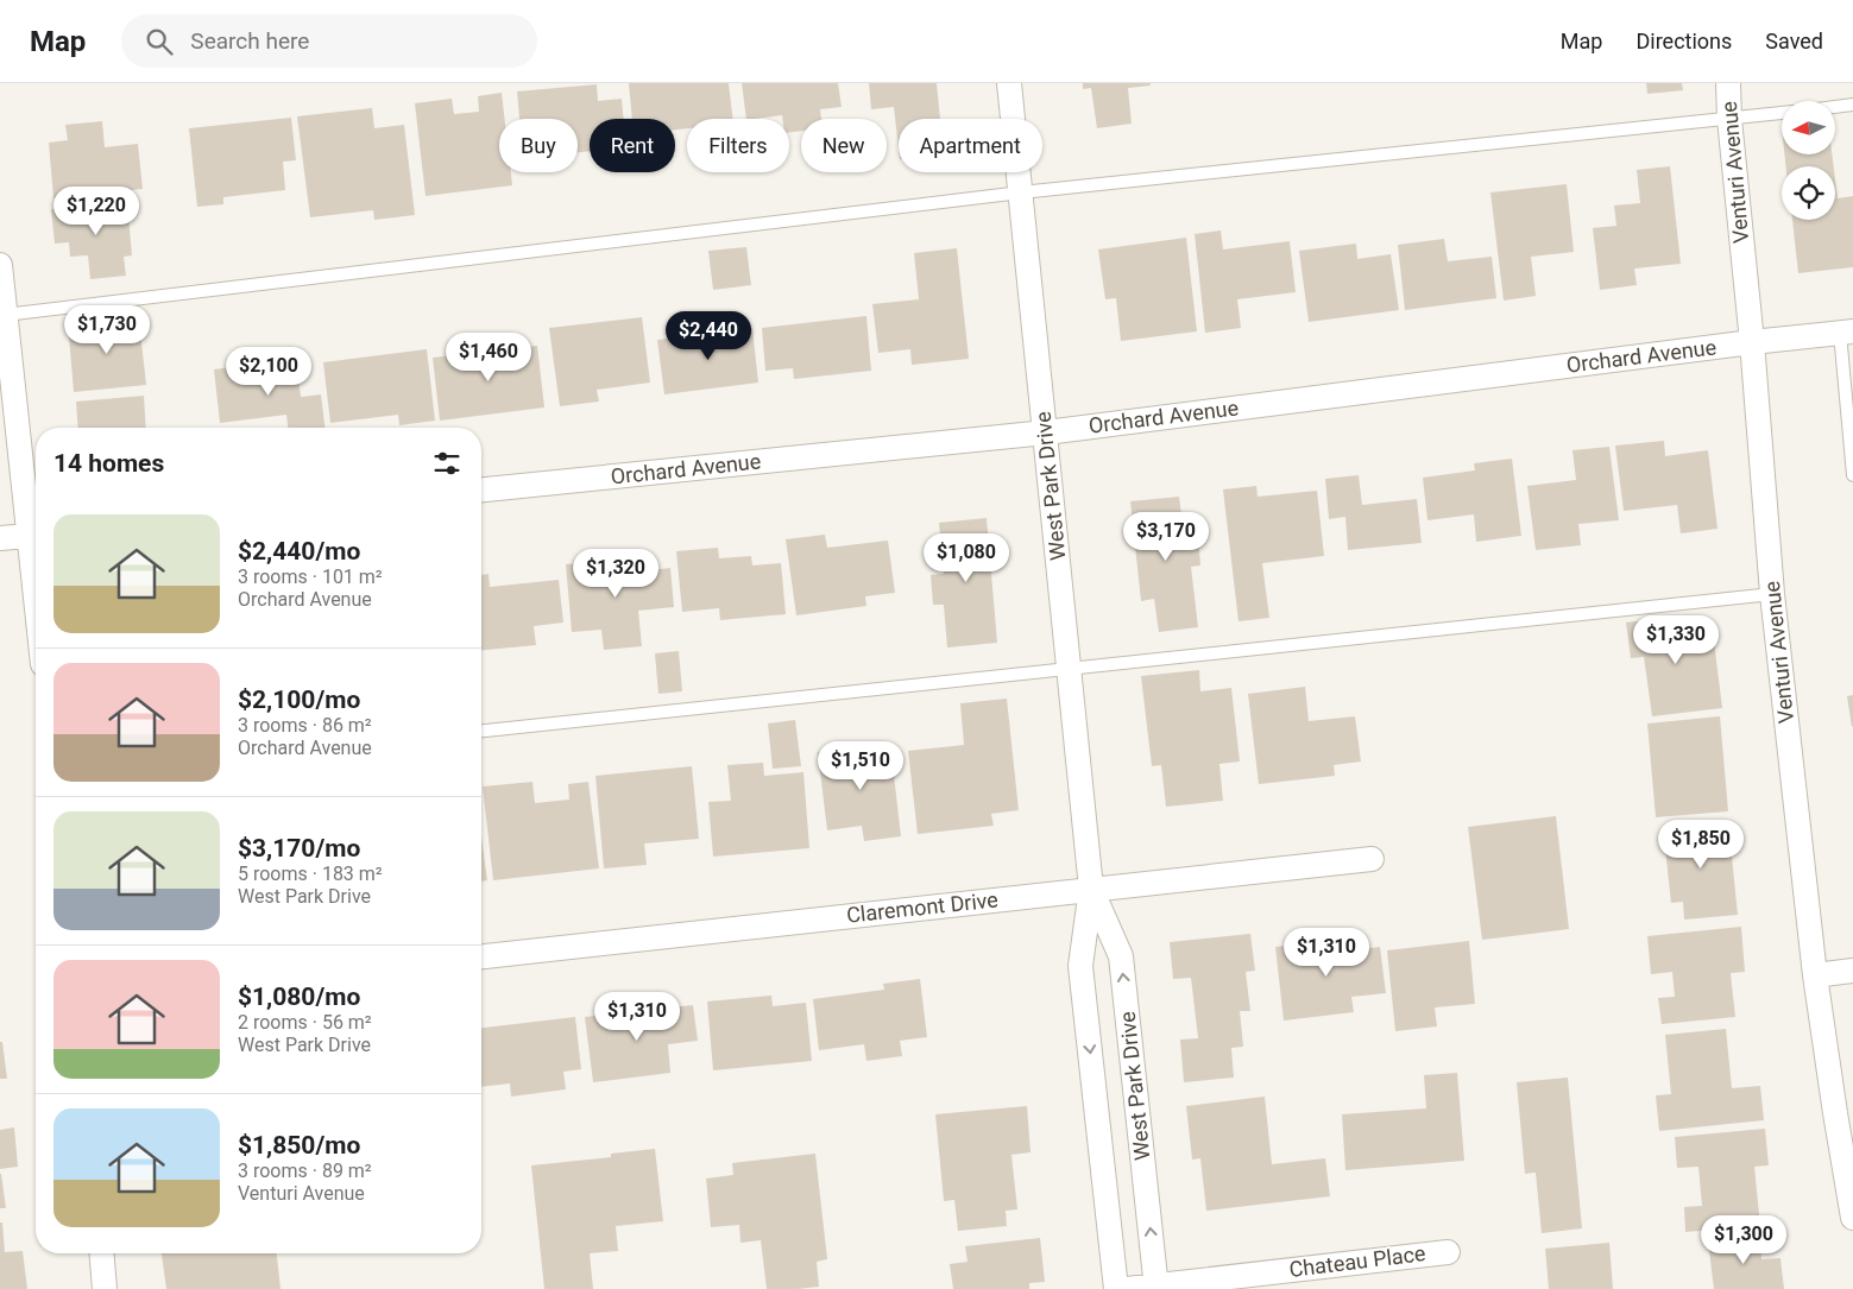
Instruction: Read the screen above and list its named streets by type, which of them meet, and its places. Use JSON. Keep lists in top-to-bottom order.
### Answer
{
  "streets": {
    "street": [
      "Venturi Avenue",
      "Orchard Avenue",
      "West Park Drive",
      "Claremont Drive",
      "Chateau Place"
    ]
  },
  "crossings": [
    ["Venturi Avenue", "Orchard Avenue"],
    ["Orchard Avenue", "West Park Drive"],
    ["West Park Drive", "Claremont Drive"],
    ["West Park Drive", "Chateau Place"]
  ],
  "north": "left",
  "page": {
    "header": "Map",
    "search": "Search here",
    "nav": ["Map", "Directions", "Saved"],
    "chip": [
      "Buy",
      "Rent",
      "Filters",
      "New",
      "Apartment"
    ],
    "price": [
      "$1,220",
      "$1,730",
      "$2,440",
      "$1,460",
      "$2,100",
      "$3,170",
      "$1,080",
      "$1,320",
      "$1,330",
      "$1,510",
      "$1,850",
      "$1,310",
      "$1,310",
      "$1,300"
    ],
    "heading": "14 homes",
    "list": [
      {
        "name": "$2,440/mo",
        "note": "3 rooms · 101 m² · Orchard Avenue"
      },
      {
        "name": "$2,100/mo",
        "note": "3 rooms · 86 m² · Orchard Avenue"
      },
      {
        "name": "$3,170/mo",
        "note": "5 rooms · 183 m² · West Park Drive"
      },
      {
        "name": "$1,080/mo",
        "note": "2 rooms · 56 m² · West Park Drive"
      },
      {
        "name": "$1,850/mo",
        "note": "3 rooms · 89 m² · Venturi Avenue"
      }
    ]
  }
}
